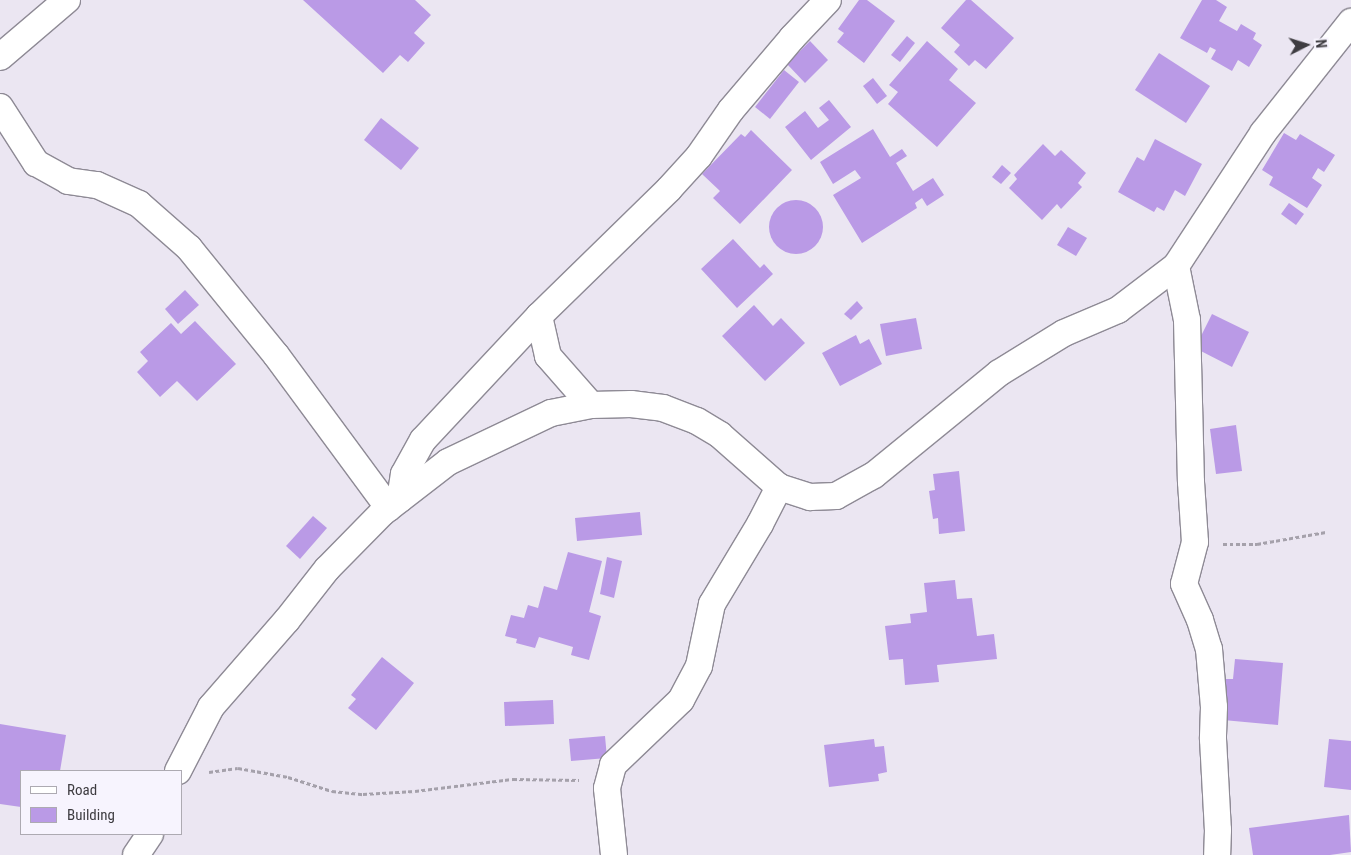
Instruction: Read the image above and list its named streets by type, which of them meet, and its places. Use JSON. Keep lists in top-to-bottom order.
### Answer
{
  "legend": ["Road", "Building"],
  "north": "right"
}
